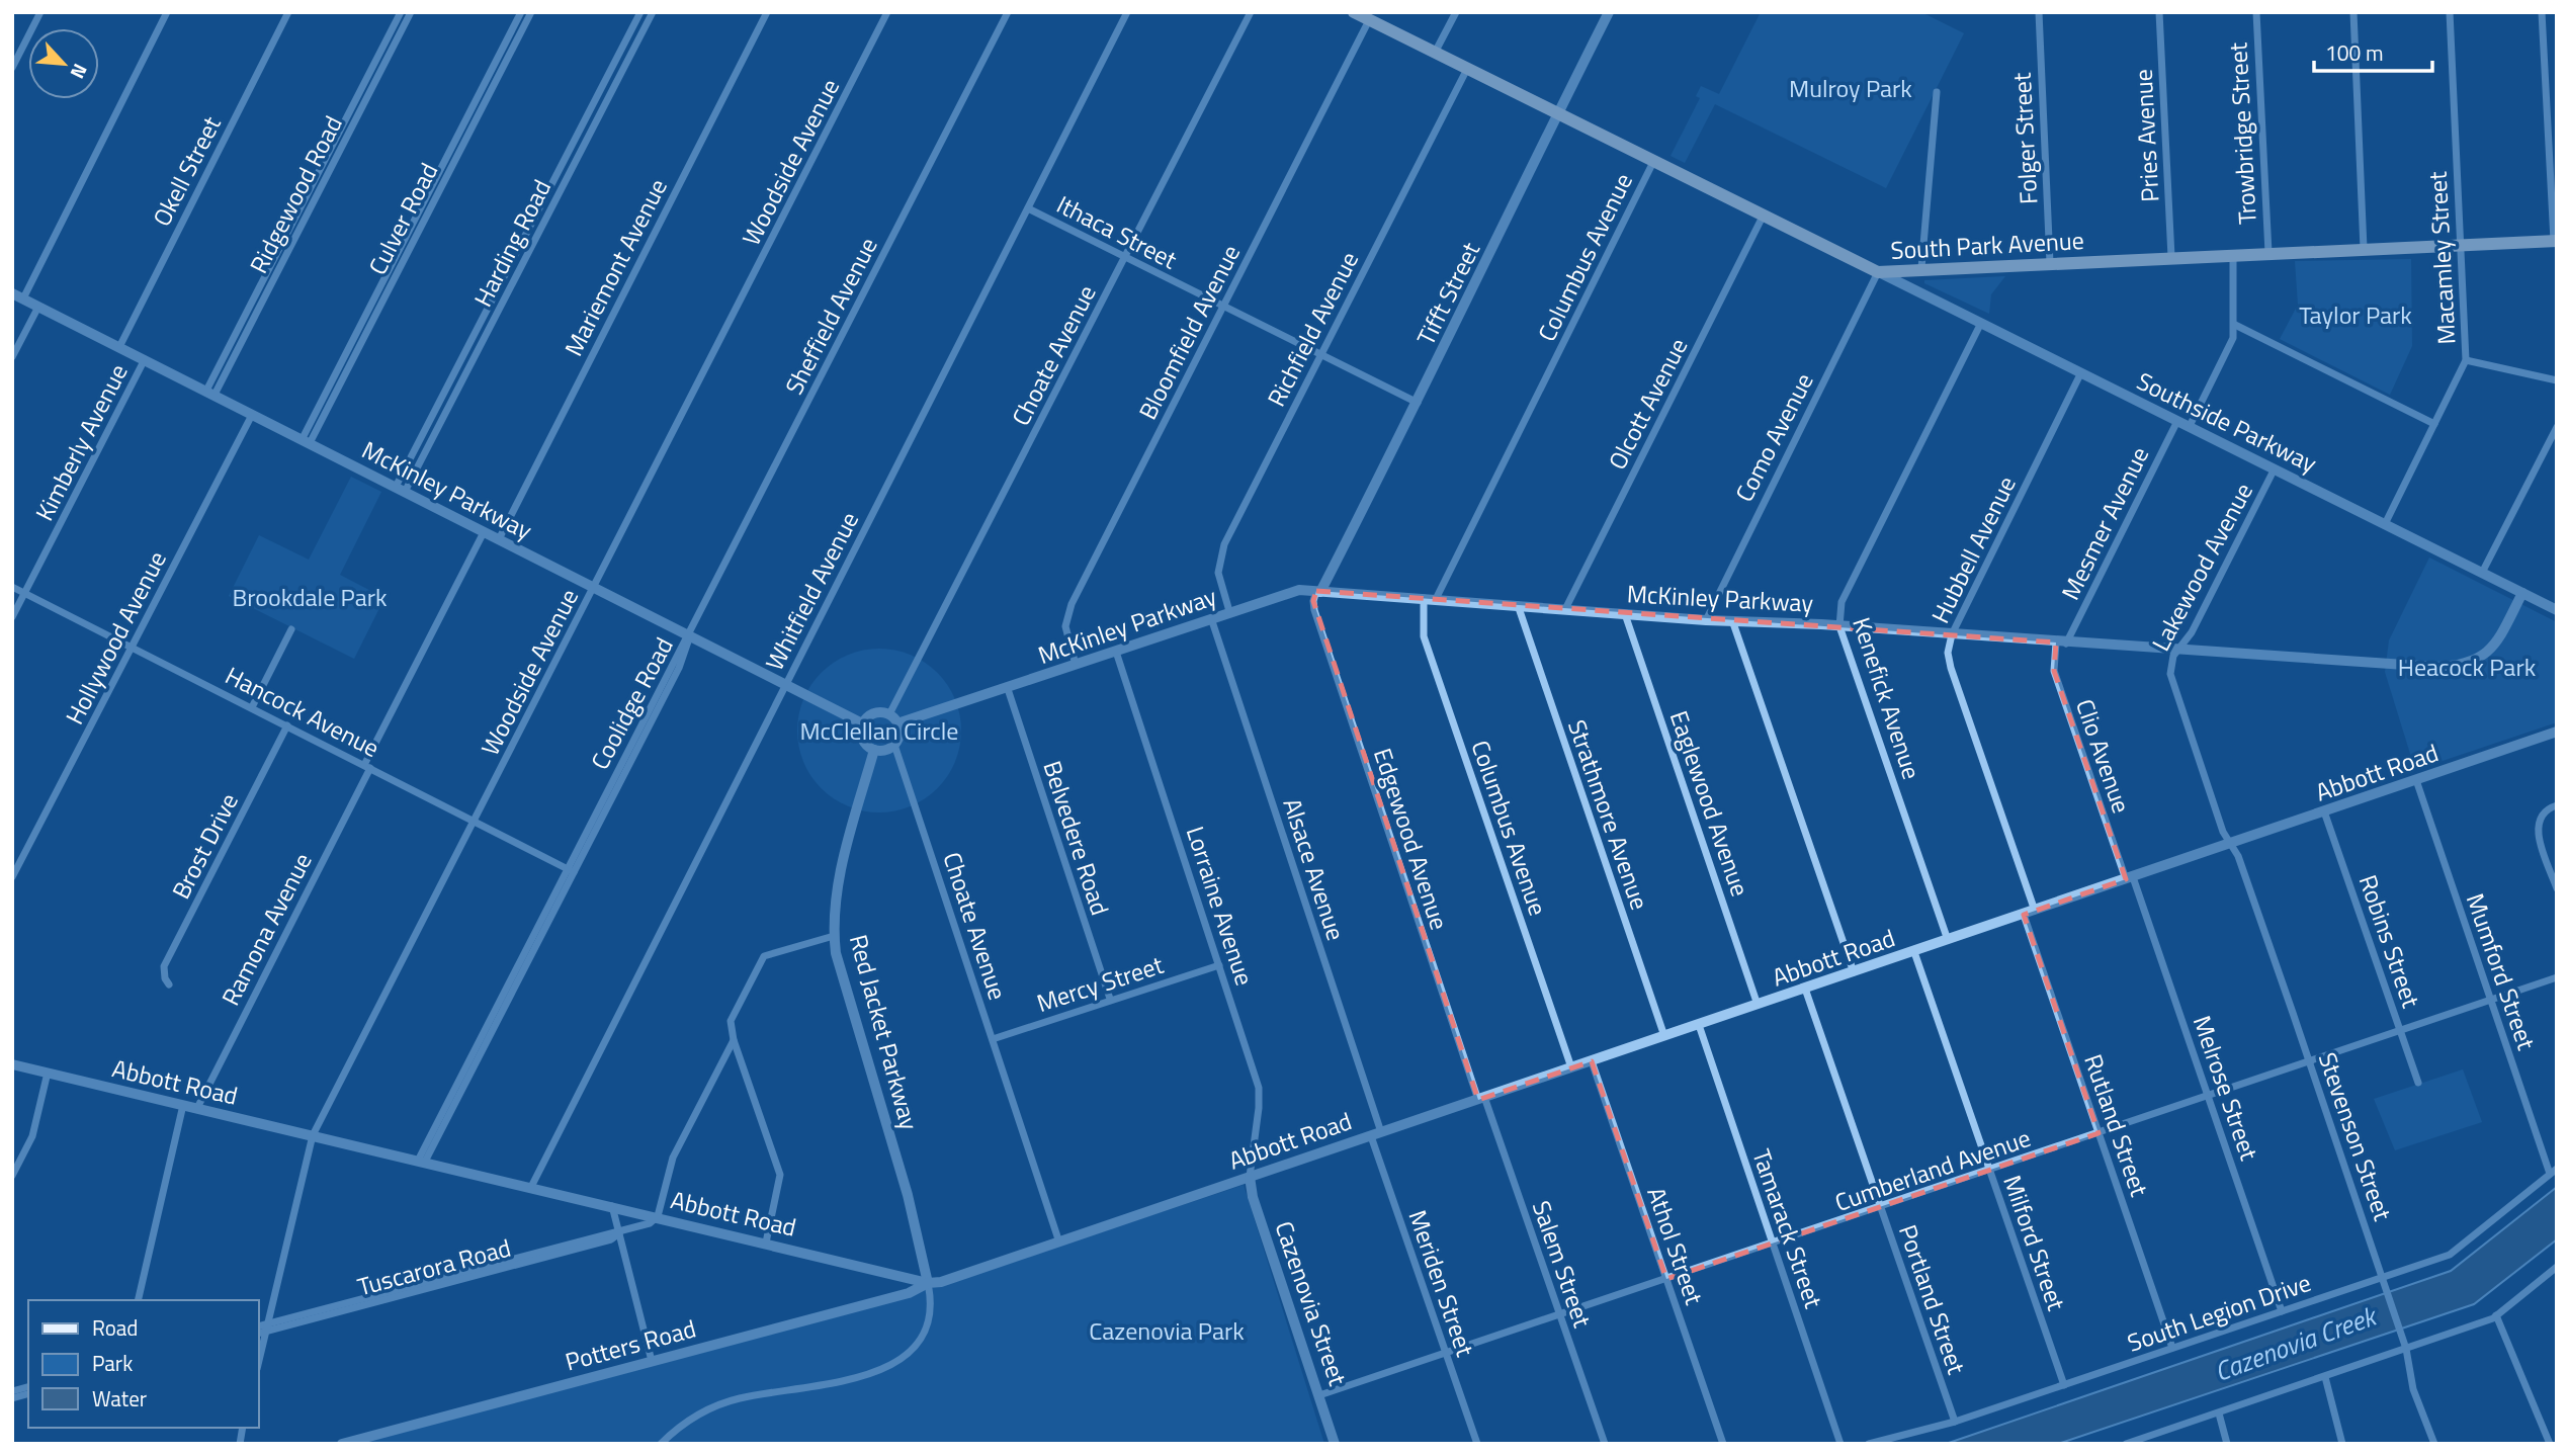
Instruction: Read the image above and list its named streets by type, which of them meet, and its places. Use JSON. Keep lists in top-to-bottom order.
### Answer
{
  "streets": {
    "main road": ["South Park Avenue"],
    "street": [
      "Trowbridge Street",
      "Pries Avenue",
      "Folger Street",
      "Woodside Avenue",
      "Okell Street",
      "Ridgewood Road",
      "Culver Road",
      "Ithaca Street",
      "Harding Road",
      "Columbus Avenue",
      "Macamley Street",
      "Mariemont Avenue",
      "Tifft Street",
      "Sheffield Avenue",
      "Richfield Avenue",
      "Bloomfield Avenue",
      "Choate Avenue",
      "Olcott Avenue",
      "Southside Parkway",
      "Como Avenue",
      "Kimberly Avenue",
      "McKinley Parkway",
      "Mesmer Avenue",
      "Hubbell Avenue",
      "Lakewood Avenue",
      "Whitfield Avenue",
      "Hollywood Avenue",
      "Kenefick Avenue",
      "Coolidge Road",
      "Hancock Avenue",
      "Clio Avenue",
      "Abbott Road",
      "Eaglewood Avenue",
      "Strathmore Avenue",
      "Belvedere Road",
      "Edgewood Avenue",
      "Brost Drive",
      "Alsace Avenue",
      "Lorraine Avenue",
      "Ramona Avenue",
      "Robins Street",
      "Mumford Street",
      "Mercy Street",
      "Red Jacket Parkway",
      "Melrose Street",
      "Rutland Street",
      "Stevenson Street",
      "Cumberland Avenue",
      "Tamarack Street",
      "Milford Street",
      "Athol Street",
      "Salem Street",
      "Tuscarora Road",
      "Meriden Street",
      "Portland Street",
      "Cazenovia Street",
      "South Legion Drive",
      "Potters Road"
    ]
  },
  "crossings": [
    ["Trowbridge Street", "South Park Avenue"],
    ["Pries Avenue", "South Park Avenue"],
    ["Folger Street", "South Park Avenue"],
    ["Woodside Avenue", "McKinley Parkway"],
    ["Woodside Avenue", "Hancock Avenue"],
    ["Woodside Avenue", "Abbott Road"],
    ["Woodside Avenue", "Tuscarora Road"],
    ["Okell Street", "McKinley Parkway"],
    ["Ridgewood Road", "McKinley Parkway"],
    ["Culver Road", "McKinley Parkway"],
    ["Ithaca Street", "Tifft Street"],
    ["Ithaca Street", "Richfield Avenue"],
    ["Ithaca Street", "Bloomfield Avenue"],
    ["Ithaca Street", "Choate Avenue"],
    ["Ithaca Street", "Whitfield Avenue"],
    ["Harding Road", "McKinley Parkway"],
    ["South Park Avenue", "Columbus Avenue"],
    ["South Park Avenue", "Macamley Street"],
    ["South Park Avenue", "Tifft Street"],
    ["South Park Avenue", "Richfield Avenue"],
    ["South Park Avenue", "Bloomfield Avenue"],
    ["South Park Avenue", "Olcott Avenue"],
    ["South Park Avenue", "Southside Parkway"],
    ["South Park Avenue", "Como Avenue"],
    ["Columbus Avenue", "McKinley Parkway"],
    ["Columbus Avenue", "Abbott Road"],
    ["Macamley Street", "Southside Parkway"],
    ["Mariemont Avenue", "McKinley Parkway"],
    ["Tifft Street", "McKinley Parkway"],
    ["Tifft Street", "Edgewood Avenue"],
    ["Sheffield Avenue", "McKinley Parkway"],
    ["Sheffield Avenue", "Coolidge Road"],
    ["Richfield Avenue", "McKinley Parkway"],
    ["Bloomfield Avenue", "McKinley Parkway"],
    ["Choate Avenue", "McKinley Parkway"],
    ["Choate Avenue", "Abbott Road"],
    ["Choate Avenue", "Mercy Street"],
    ["Choate Avenue", "Red Jacket Parkway"],
    ["Olcott Avenue", "McKinley Parkway"],
    ["Southside Parkway", "Como Avenue"],
    ["Southside Parkway", "McKinley Parkway"],
    ["Southside Parkway", "Mesmer Avenue"],
    ["Southside Parkway", "Hubbell Avenue"],
    ["Southside Parkway", "Lakewood Avenue"],
    ["Southside Parkway", "Kenefick Avenue"],
    ["Como Avenue", "McKinley Parkway"],
    ["Kimberly Avenue", "McKinley Parkway"],
    ["Kimberly Avenue", "Hancock Avenue"],
    ["McKinley Parkway", "Mesmer Avenue"],
    ["McKinley Parkway", "Hubbell Avenue"],
    ["McKinley Parkway", "Lakewood Avenue"],
    ["McKinley Parkway", "Whitfield Avenue"],
    ["McKinley Parkway", "Hollywood Avenue"],
    ["McKinley Parkway", "Kenefick Avenue"],
    ["McKinley Parkway", "Coolidge Road"],
    ["McKinley Parkway", "Clio Avenue"],
    ["McKinley Parkway", "Eaglewood Avenue"],
    ["McKinley Parkway", "Strathmore Avenue"],
    ["McKinley Parkway", "Belvedere Road"],
    ["McKinley Parkway", "Edgewood Avenue"],
    ["McKinley Parkway", "Alsace Avenue"],
    ["McKinley Parkway", "Lorraine Avenue"],
    ["McKinley Parkway", "Ramona Avenue"],
    ["McKinley Parkway", "Red Jacket Parkway"],
    ["Mesmer Avenue", "Clio Avenue"],
    ["Hubbell Avenue", "Abbott Road"],
    ["Hubbell Avenue", "Rutland Street"],
    ["Lakewood Avenue", "Abbott Road"],
    ["Lakewood Avenue", "Stevenson Street"],
    ["Whitfield Avenue", "Abbott Road"],
    ["Hollywood Avenue", "Hancock Avenue"],
    ["Kenefick Avenue", "Abbott Road"],
    ["Coolidge Road", "Hancock Avenue"],
    ["Coolidge Road", "Abbott Road"],
    ["Hancock Avenue", "Brost Drive"],
    ["Hancock Avenue", "Ramona Avenue"],
    ["Clio Avenue", "Abbott Road"],
    ["Clio Avenue", "Melrose Street"],
    ["Abbott Road", "Eaglewood Avenue"],
    ["Abbott Road", "Strathmore Avenue"],
    ["Abbott Road", "Edgewood Avenue"],
    ["Abbott Road", "Alsace Avenue"],
    ["Abbott Road", "Lorraine Avenue"],
    ["Abbott Road", "Ramona Avenue"],
    ["Abbott Road", "Robins Street"],
    ["Abbott Road", "Mumford Street"],
    ["Abbott Road", "Red Jacket Parkway"],
    ["Abbott Road", "Melrose Street"],
    ["Abbott Road", "Rutland Street"],
    ["Abbott Road", "Stevenson Street"],
    ["Abbott Road", "Tamarack Street"],
    ["Abbott Road", "Milford Street"],
    ["Abbott Road", "Athol Street"],
    ["Abbott Road", "Salem Street"],
    ["Abbott Road", "Tuscarora Road"],
    ["Abbott Road", "Meriden Street"],
    ["Abbott Road", "Portland Street"],
    ["Abbott Road", "Cazenovia Street"],
    ["Abbott Road", "Potters Road"],
    ["Belvedere Road", "Mercy Street"],
    ["Edgewood Avenue", "Salem Street"],
    ["Alsace Avenue", "Meriden Street"],
    ["Lorraine Avenue", "Mercy Street"],
    ["Lorraine Avenue", "Cazenovia Street"],
    ["Robins Street", "Cumberland Avenue"],
    ["Mumford Street", "Cumberland Avenue"],
    ["Mumford Street", "South Legion Drive"],
    ["Red Jacket Parkway", "Potters Road"],
    ["Melrose Street", "Cumberland Avenue"],
    ["Melrose Street", "South Legion Drive"],
    ["Rutland Street", "Cumberland Avenue"],
    ["Rutland Street", "South Legion Drive"],
    ["Stevenson Street", "Cumberland Avenue"],
    ["Stevenson Street", "South Legion Drive"],
    ["Cumberland Avenue", "Tamarack Street"],
    ["Cumberland Avenue", "Milford Street"],
    ["Cumberland Avenue", "Athol Street"],
    ["Cumberland Avenue", "Salem Street"],
    ["Cumberland Avenue", "Meriden Street"],
    ["Cumberland Avenue", "Portland Street"],
    ["Cumberland Avenue", "Cazenovia Street"],
    ["Milford Street", "South Legion Drive"],
    ["Portland Street", "South Legion Drive"]
  ],
  "water": ["Cazenovia Creek"],
  "parks": [
    "Mulroy Park",
    "Taylor Park",
    "Brookdale Park",
    "Heacock Park",
    "McClellan Circle",
    "Cazenovia Park"
  ],
  "legend": ["Road", "Park", "Water"],
  "scale_bar": "100 m",
  "north": "bottom right"
}
